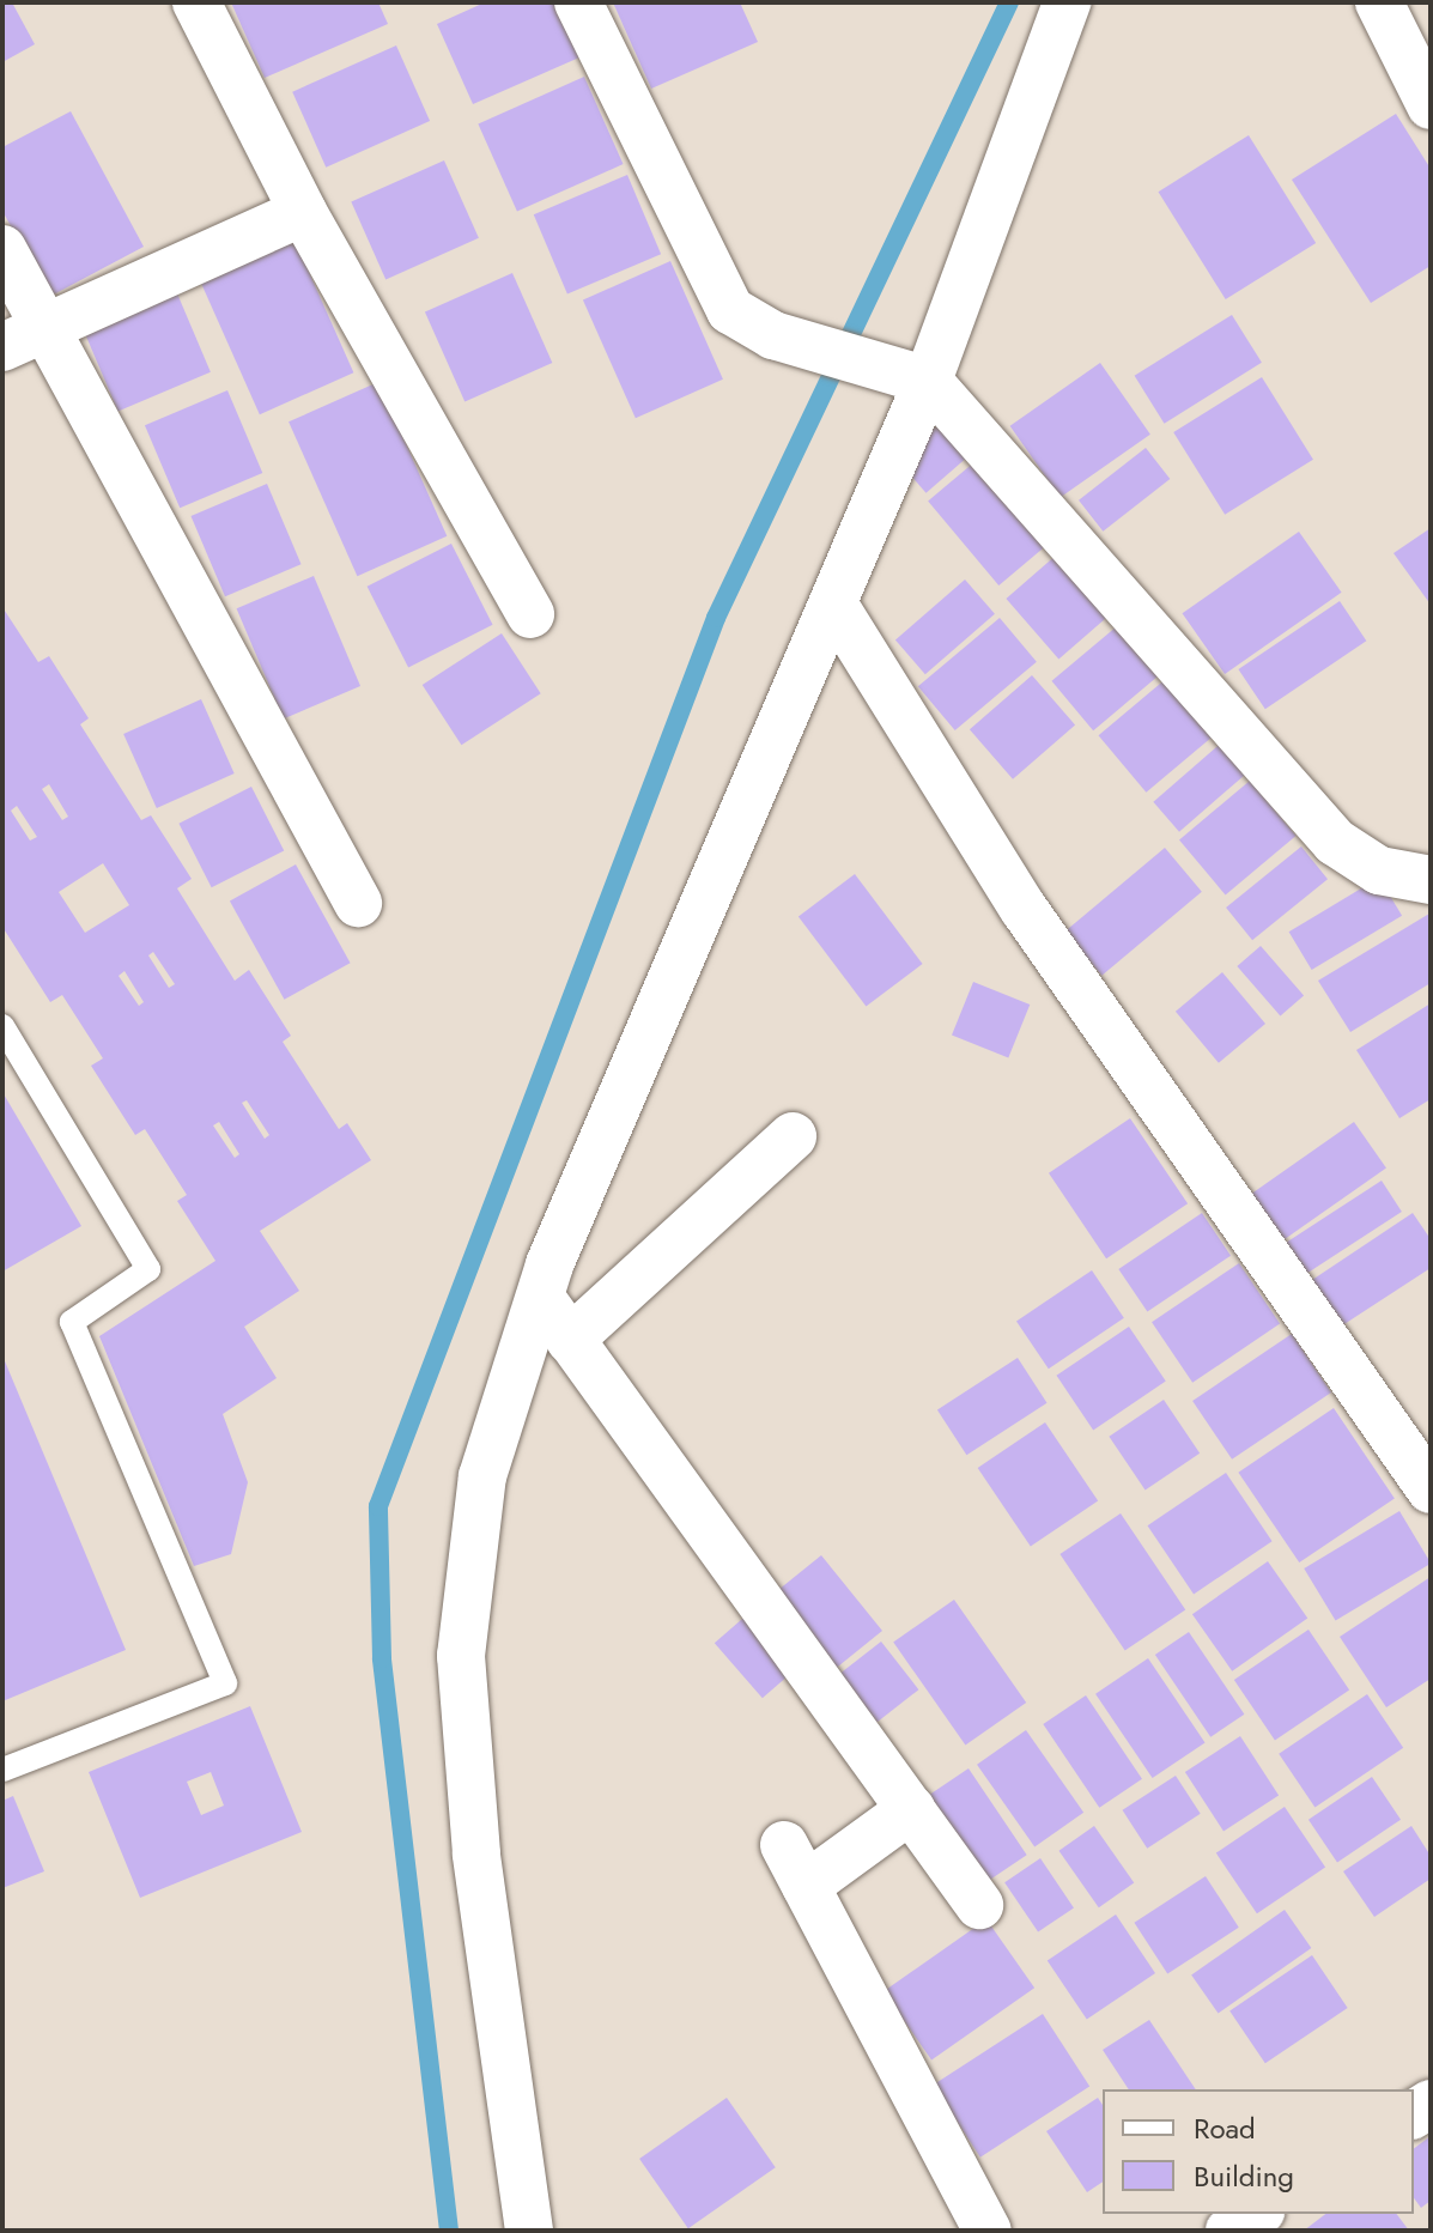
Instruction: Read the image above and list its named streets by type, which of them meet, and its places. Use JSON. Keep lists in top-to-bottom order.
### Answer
{
  "legend": ["Road", "Building"]
}
